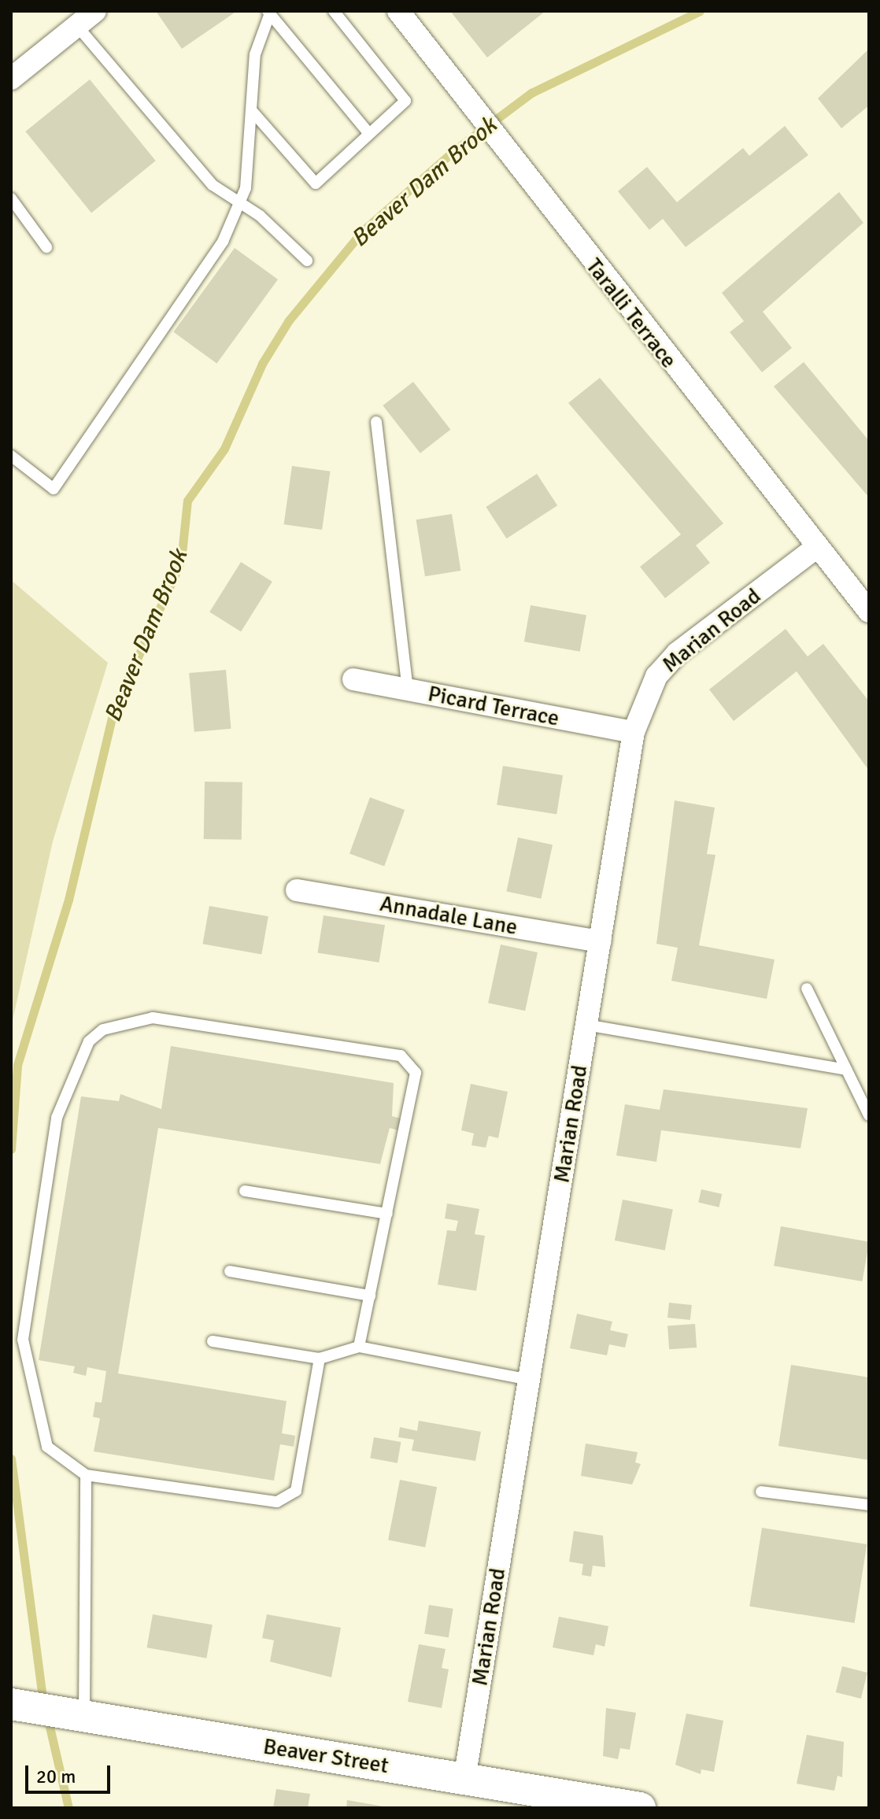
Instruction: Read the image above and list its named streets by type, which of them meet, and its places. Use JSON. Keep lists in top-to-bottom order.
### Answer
{
  "streets": {
    "main road": ["Beaver Street"],
    "street": [
      "Taralli Terrace",
      "Marian Road",
      "Picard Terrace",
      "Annadale Lane"
    ]
  },
  "crossings": [
    ["Taralli Terrace", "Marian Road"],
    ["Marian Road", "Picard Terrace"],
    ["Marian Road", "Annadale Lane"],
    ["Marian Road", "Beaver Street"]
  ],
  "water": ["Beaver Dam Brook"],
  "scale_bar": "20 m"
}
